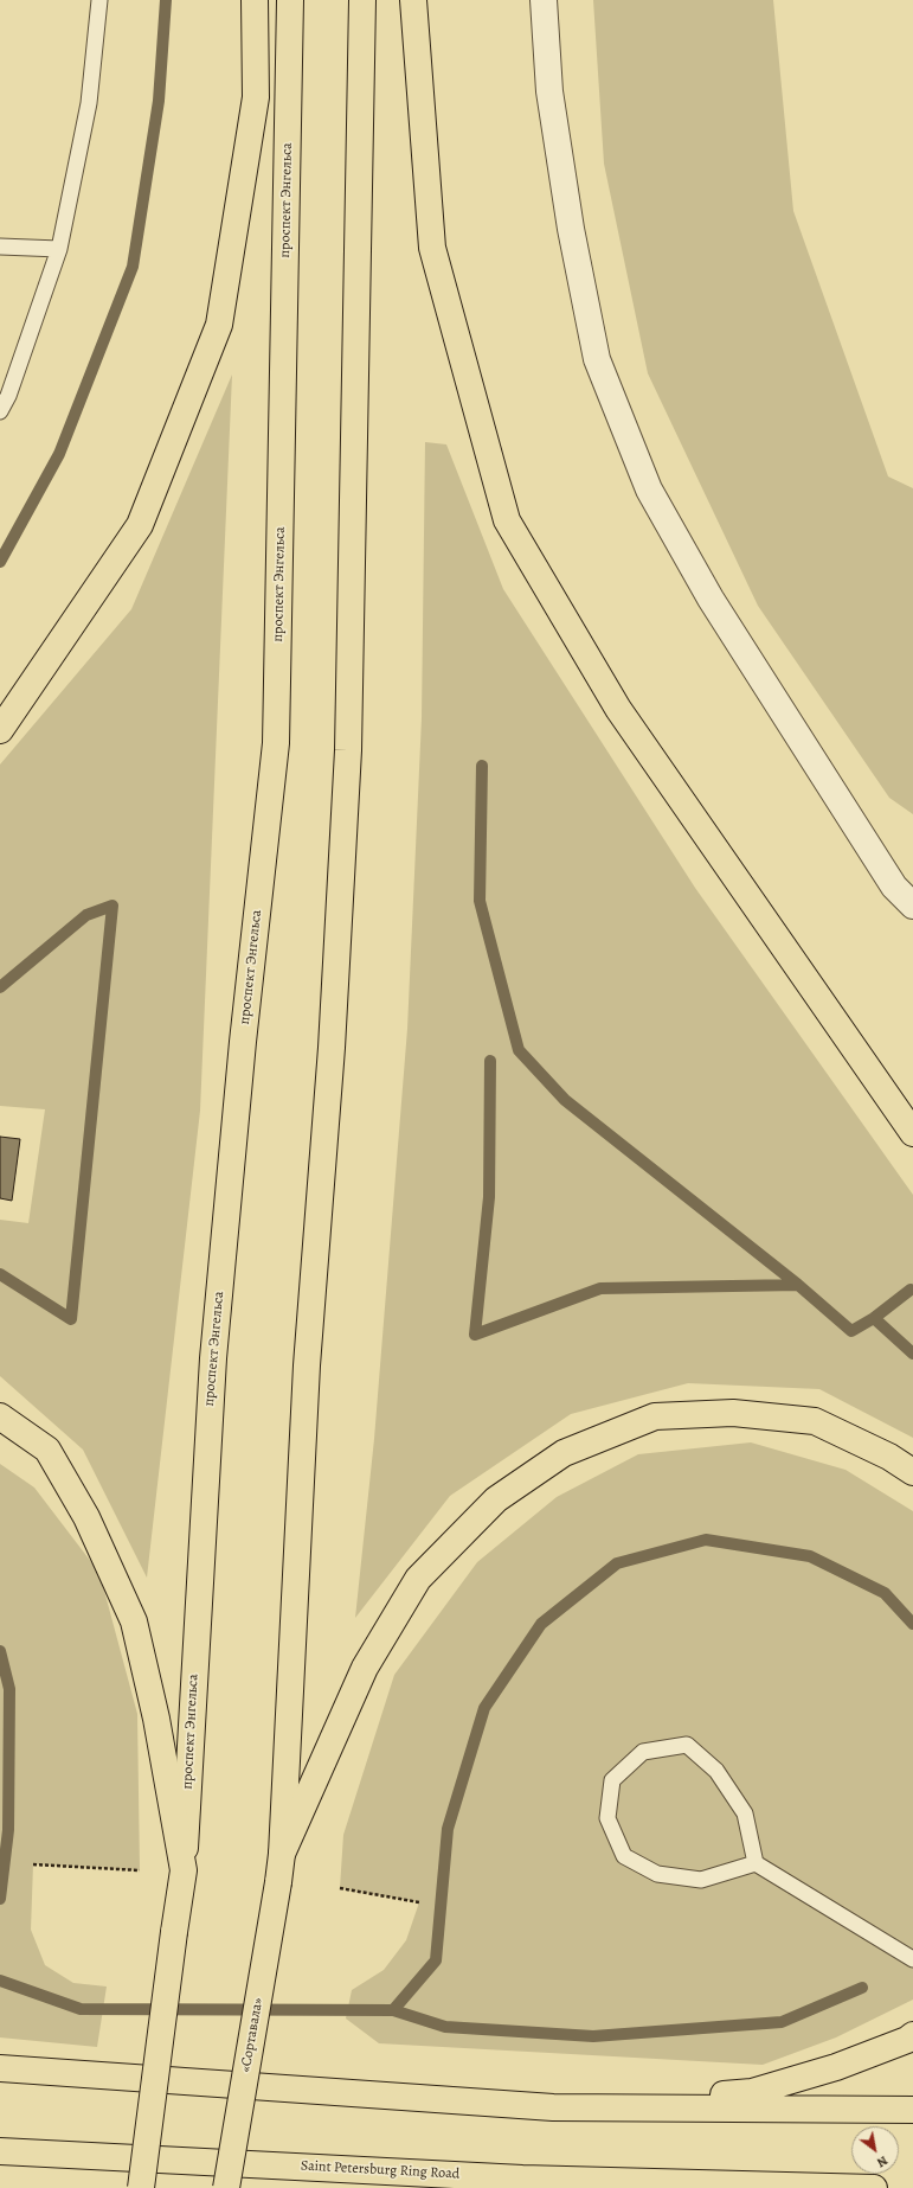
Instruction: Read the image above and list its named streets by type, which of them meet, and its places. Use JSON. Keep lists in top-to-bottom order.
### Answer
{
  "streets": {
    "main road": ["проспект Энгельса", "«Сортавала»", "Saint Petersburg Ring Road"]
  },
  "north": "bottom right"
}
